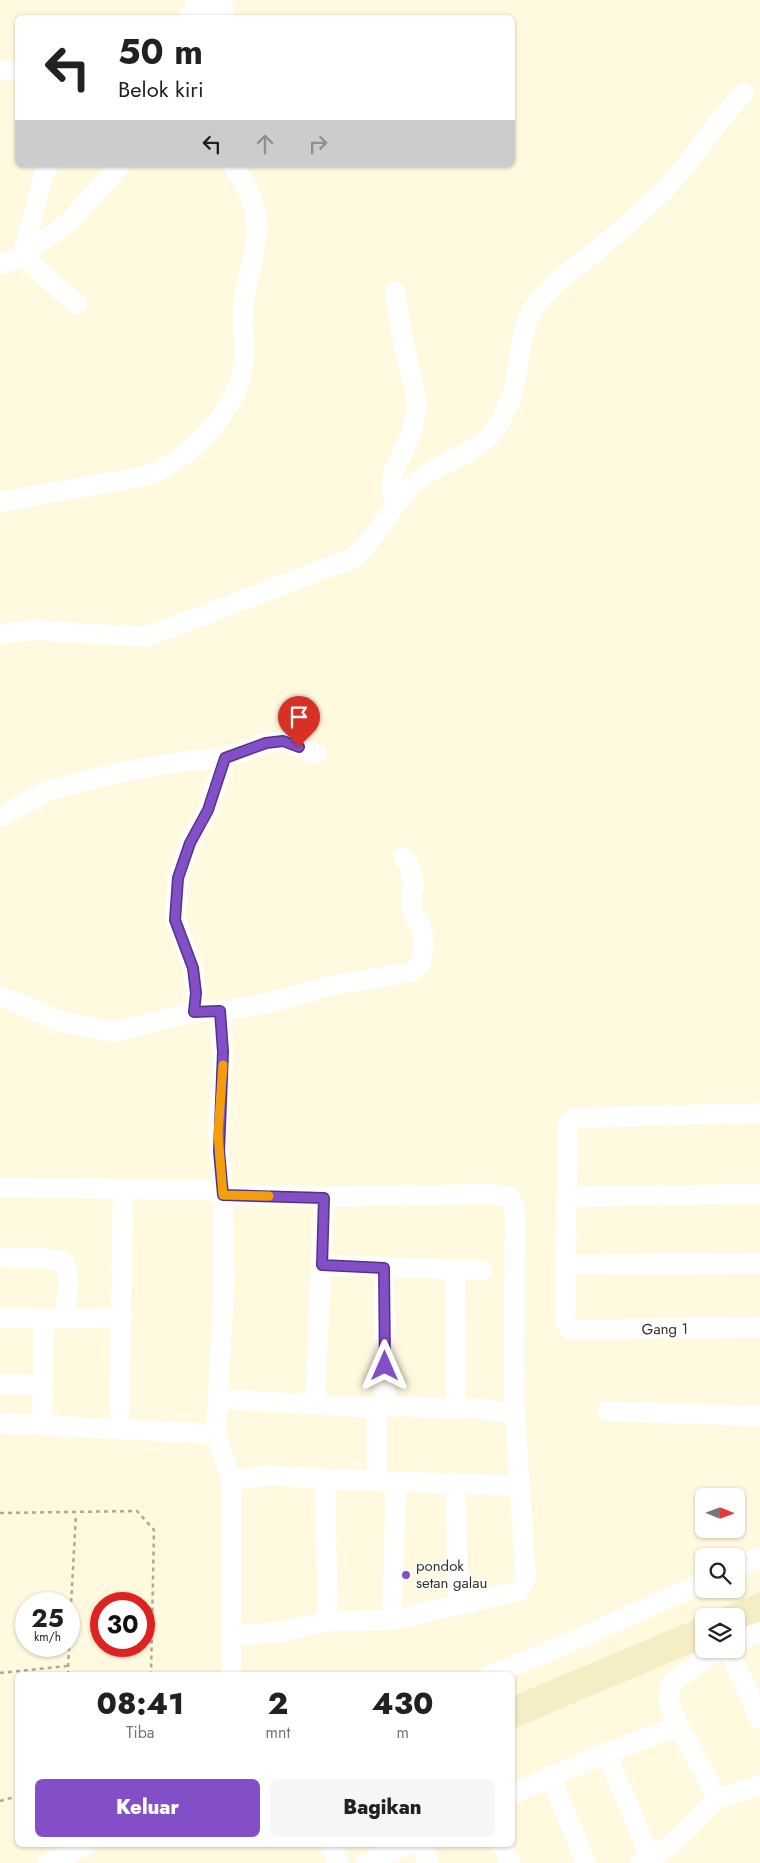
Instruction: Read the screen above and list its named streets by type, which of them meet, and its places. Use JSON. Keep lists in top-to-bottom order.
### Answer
{
  "streets": {
    "street": ["Gang 1"]
  },
  "places": ["pondok setan galau"],
  "north": "right",
  "page": {
    "turn": ["50 m", "Belok kiri"],
    "speed": "25 km/h",
    "limit": "30",
    "eta": [
      "08:41",
      "Tiba",
      "2",
      "mnt",
      "430",
      "m"
    ],
    "buttons": ["Keluar", "Bagikan"]
  }
}
